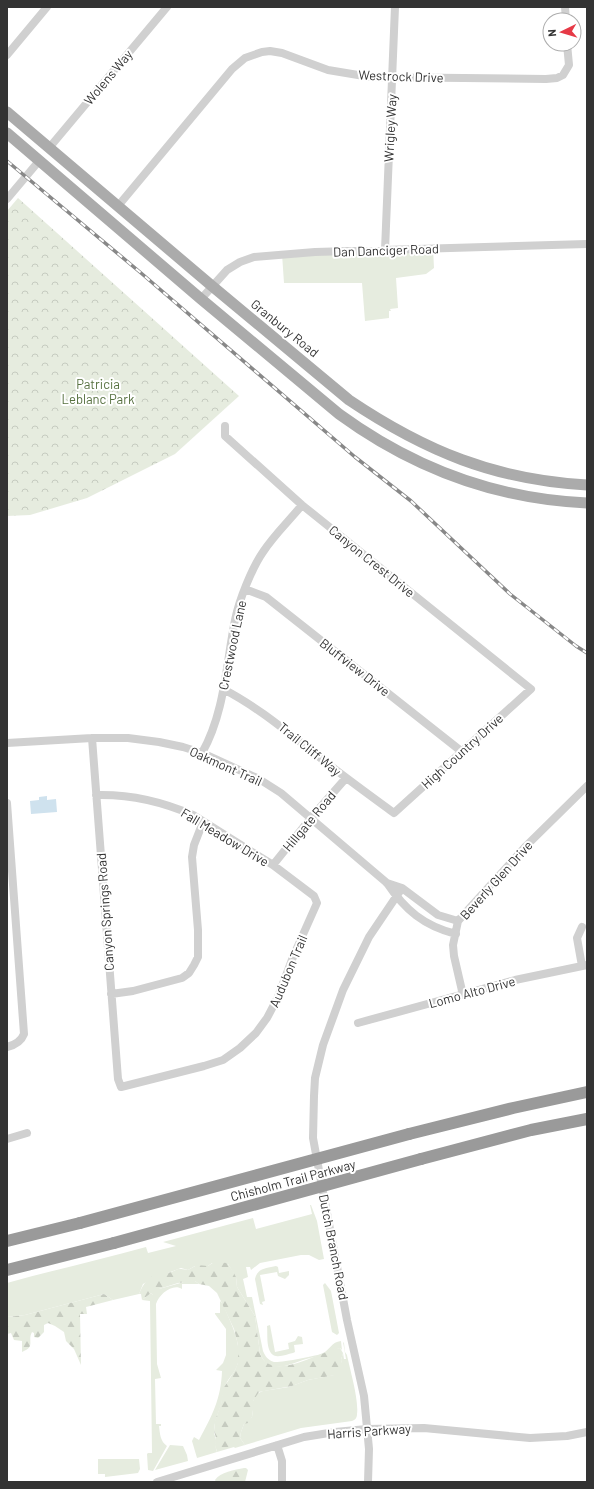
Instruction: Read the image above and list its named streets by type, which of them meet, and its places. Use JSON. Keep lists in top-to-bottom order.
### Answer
{
  "streets": {
    "highway": ["Chisholm Trail Parkway"],
    "main road": ["Granbury Road"],
    "street": [
      "Westrock Drive",
      "Wolens Way",
      "Wrigley Way",
      "Dan Danciger Road",
      "Canyon Crest Drive",
      "Crestwood Lane",
      "Bluffview Drive",
      "Trail Cliff Way",
      "High Country Drive",
      "Oakmont Trail",
      "Hillgate Road",
      "Fall Meadow Drive",
      "Beverly Glen Drive",
      "Canyon Springs Road",
      "Audubon Trail",
      "Lomo Alto Drive",
      "Dutch Branch Road",
      "Harris Parkway"
    ]
  },
  "crossings": [
    ["Westrock Drive", "Wrigley Way"],
    ["Westrock Drive", "Granbury Road"],
    ["Wolens Way", "Granbury Road"],
    ["Wrigley Way", "Dan Danciger Road"],
    ["Dan Danciger Road", "Granbury Road"],
    ["Canyon Crest Drive", "Crestwood Lane"],
    ["Canyon Crest Drive", "High Country Drive"],
    ["Crestwood Lane", "Bluffview Drive"],
    ["Crestwood Lane", "Trail Cliff Way"],
    ["Crestwood Lane", "Oakmont Trail"],
    ["Bluffview Drive", "High Country Drive"],
    ["Trail Cliff Way", "High Country Drive"],
    ["Trail Cliff Way", "Hillgate Road"],
    ["Oakmont Trail", "Hillgate Road"],
    ["Oakmont Trail", "Beverly Glen Drive"],
    ["Oakmont Trail", "Canyon Springs Road"],
    ["Oakmont Trail", "Dutch Branch Road"],
    ["Hillgate Road", "Fall Meadow Drive"],
    ["Fall Meadow Drive", "Canyon Springs Road"],
    ["Fall Meadow Drive", "Audubon Trail"],
    ["Beverly Glen Drive", "Lomo Alto Drive"],
    ["Canyon Springs Road", "Audubon Trail"],
    ["Dutch Branch Road", "Harris Parkway"]
  ],
  "parks": ["Patricia Leblanc Park"],
  "north": "left"
}
